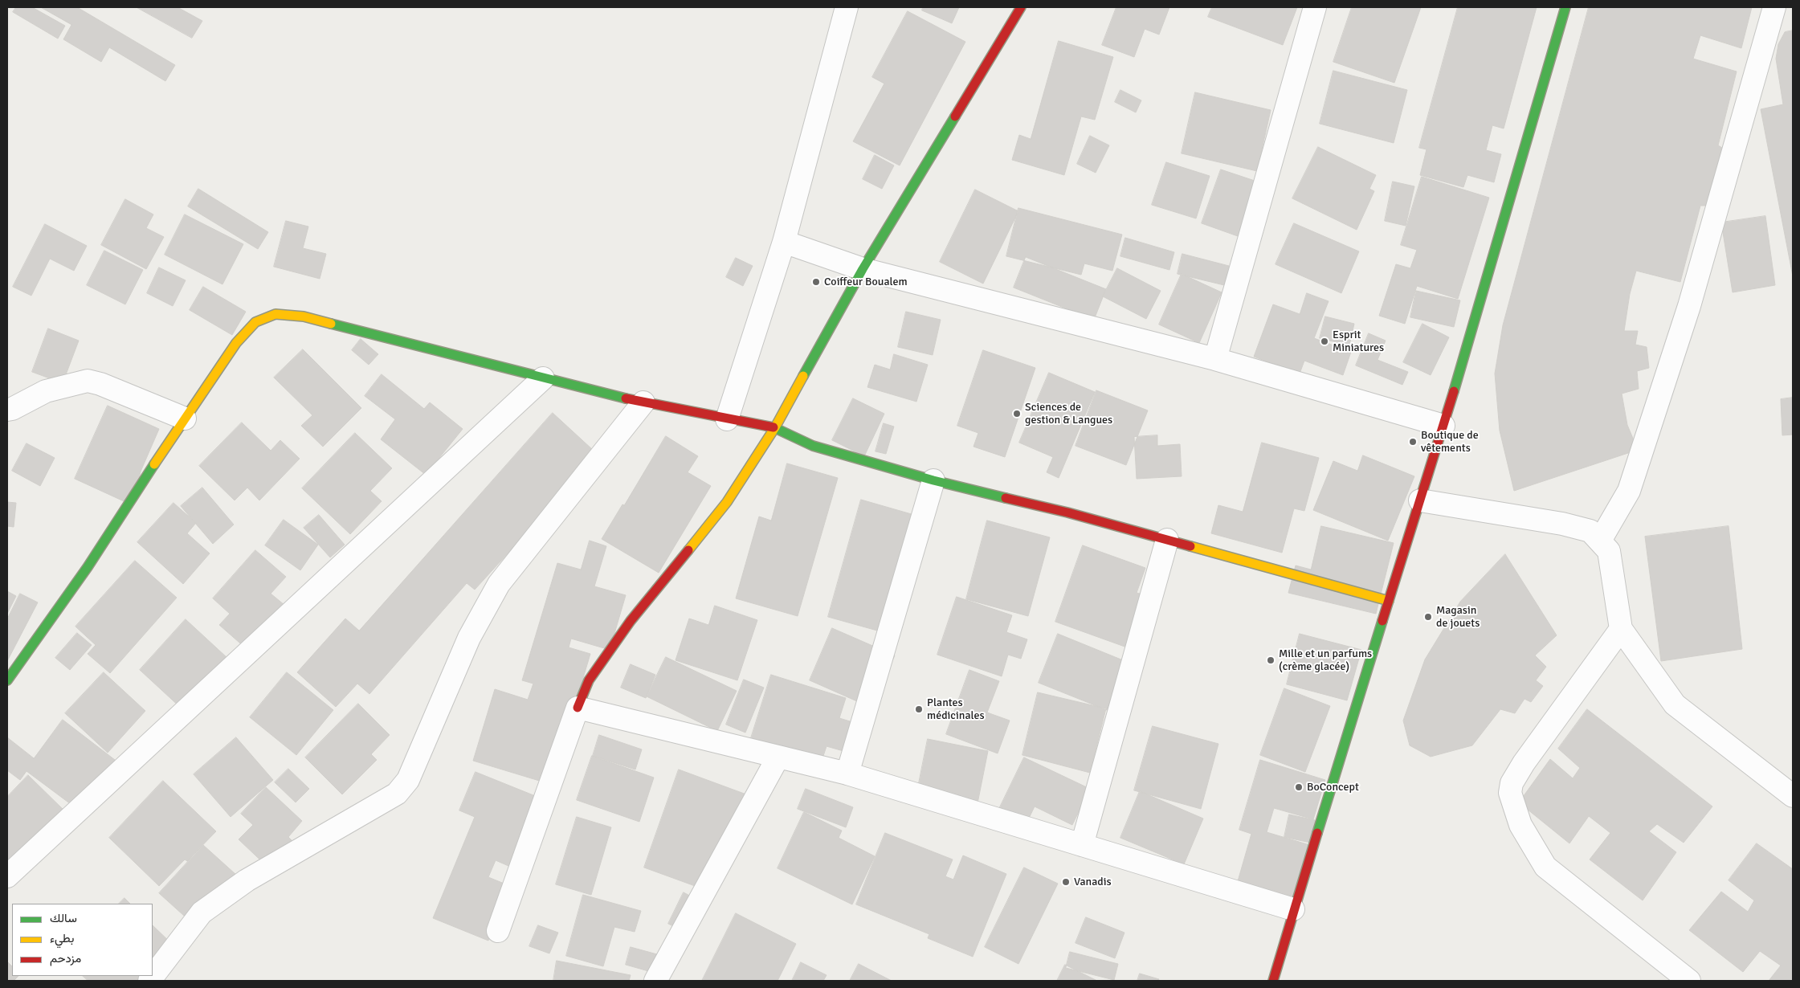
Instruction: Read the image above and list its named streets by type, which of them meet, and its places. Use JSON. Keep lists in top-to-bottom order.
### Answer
{
  "places": [
    "Coiffeur Boualem",
    "Esprit Miniatures",
    "Sciences de gestion & Langues",
    "Boutique de vêtements",
    "Magasin de jouets",
    "Mille et un parfums (crème glacée)",
    "Plantes médicinales",
    "BoConcept",
    "Vanadis"
  ],
  "legend": ["سالك", "بطيء", "مزدحم"]
}
